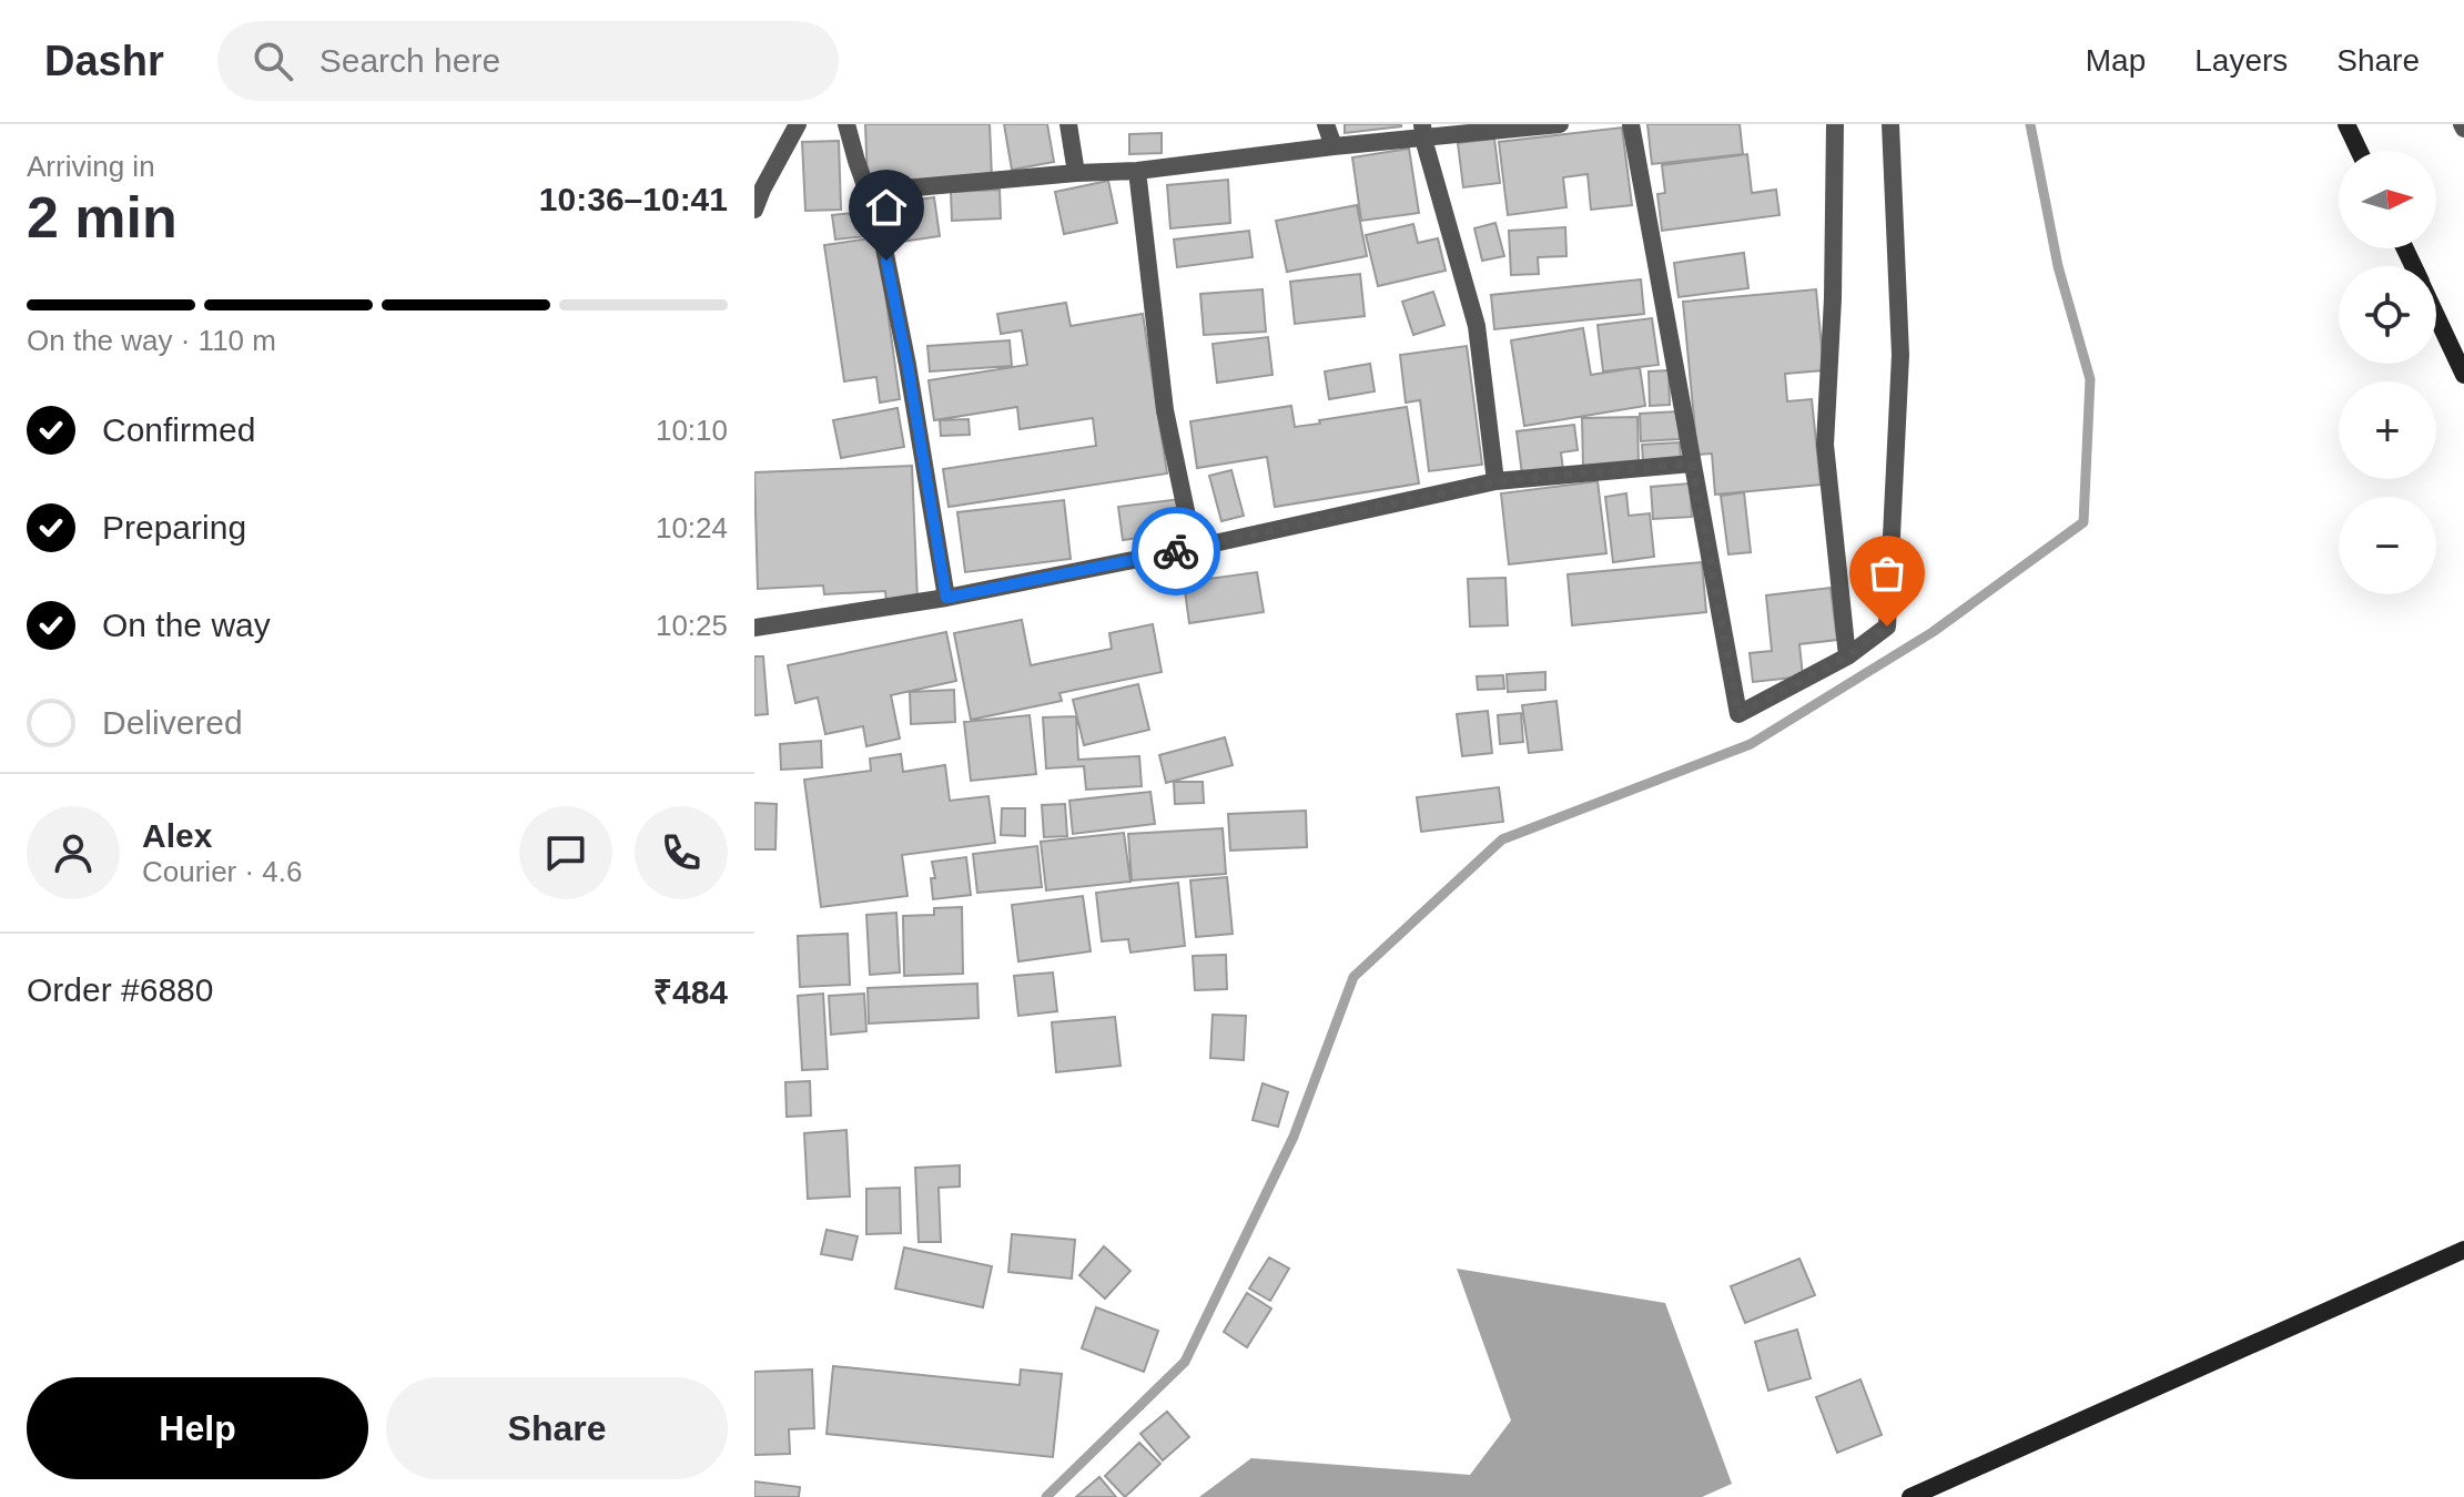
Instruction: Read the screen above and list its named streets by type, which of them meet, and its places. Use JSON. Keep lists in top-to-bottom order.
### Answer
{
  "north": "right",
  "page": {
    "header": "Dashr",
    "search": "Search here",
    "nav": ["Map", "Layers", "Share"],
    "heading": ["2 min", "Arriving in", "10:36–10:41"],
    "panel": [
      "Alex",
      "Courier · 4.6",
      "Order #6880",
      "₹484"
    ],
    "map_buttons": ["+", "−"],
    "bar": "On the way · 110 m",
    "list": [
      ["Confirmed", "10:10"],
      ["Preparing", "10:24"],
      ["On the way", "10:25"],
      "Delivered"
    ],
    "buttons": ["Help", "Share"]
  }
}
